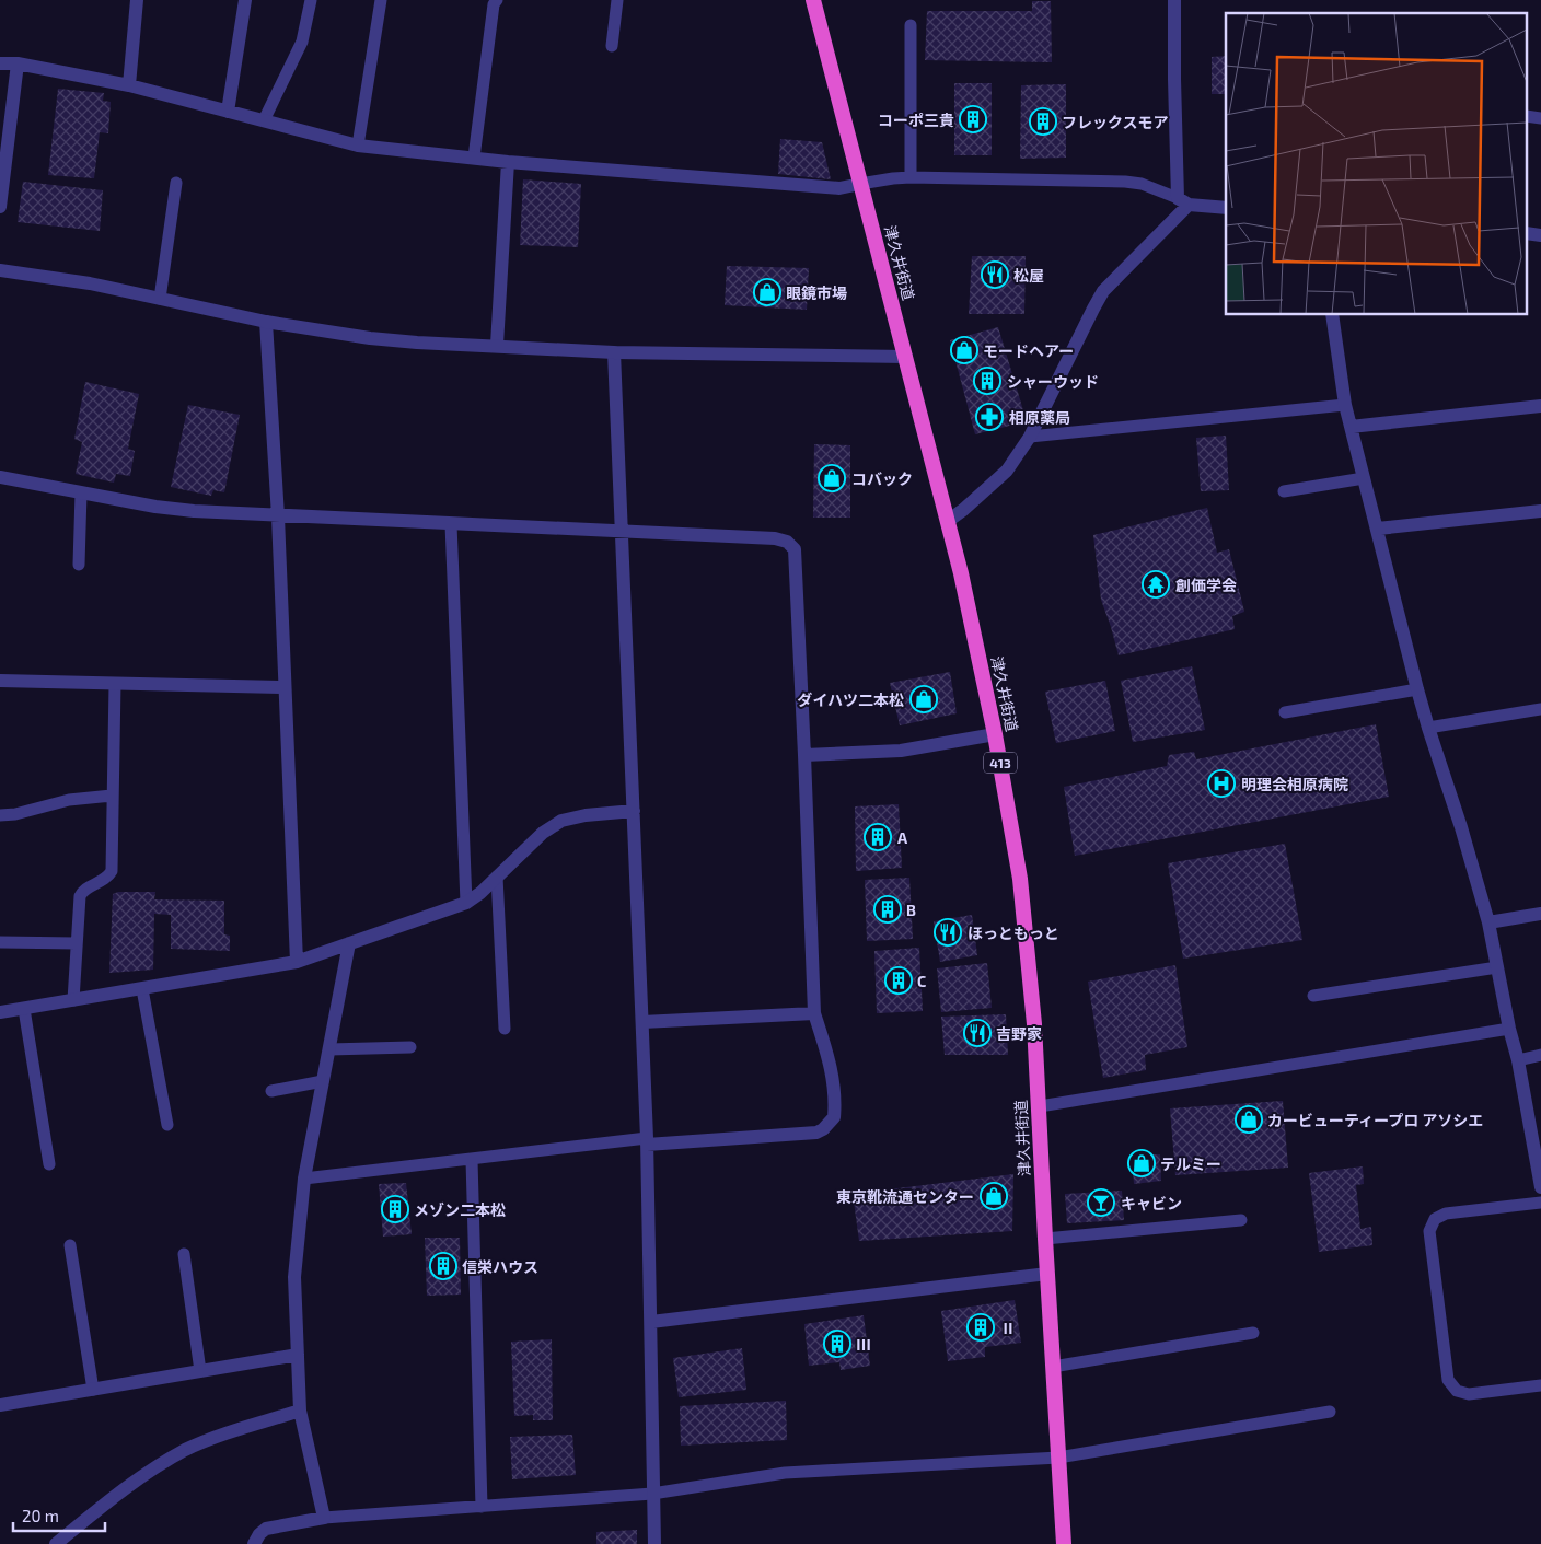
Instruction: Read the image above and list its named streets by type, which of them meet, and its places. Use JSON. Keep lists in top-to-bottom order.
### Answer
{
  "streets": {
    "highway": ["津久井街道", "413"]
  },
  "places": {
    "building": [
      "コーポ三貴",
      "フレックスモア",
      "シャーウッド",
      "A",
      "B",
      "C",
      "メゾン二本松",
      "信栄ハウス",
      "Ⅱ",
      "Ⅲ"
    ],
    "restaurant": ["松屋", "ほっともっと", "吉野家"],
    "shop": [
      "眼鏡市場",
      "モードヘアー",
      "コバック",
      "ダイハツ二本松",
      "カービューティープロ アソシエ",
      "テルミー",
      "東京靴流通センター"
    ],
    "pharmacy": ["相原薬局"],
    "temple": ["創価学会"],
    "hospital": ["明理会相原病院"],
    "bar": ["キャビン"]
  },
  "scale_bar": "20 m"
}
